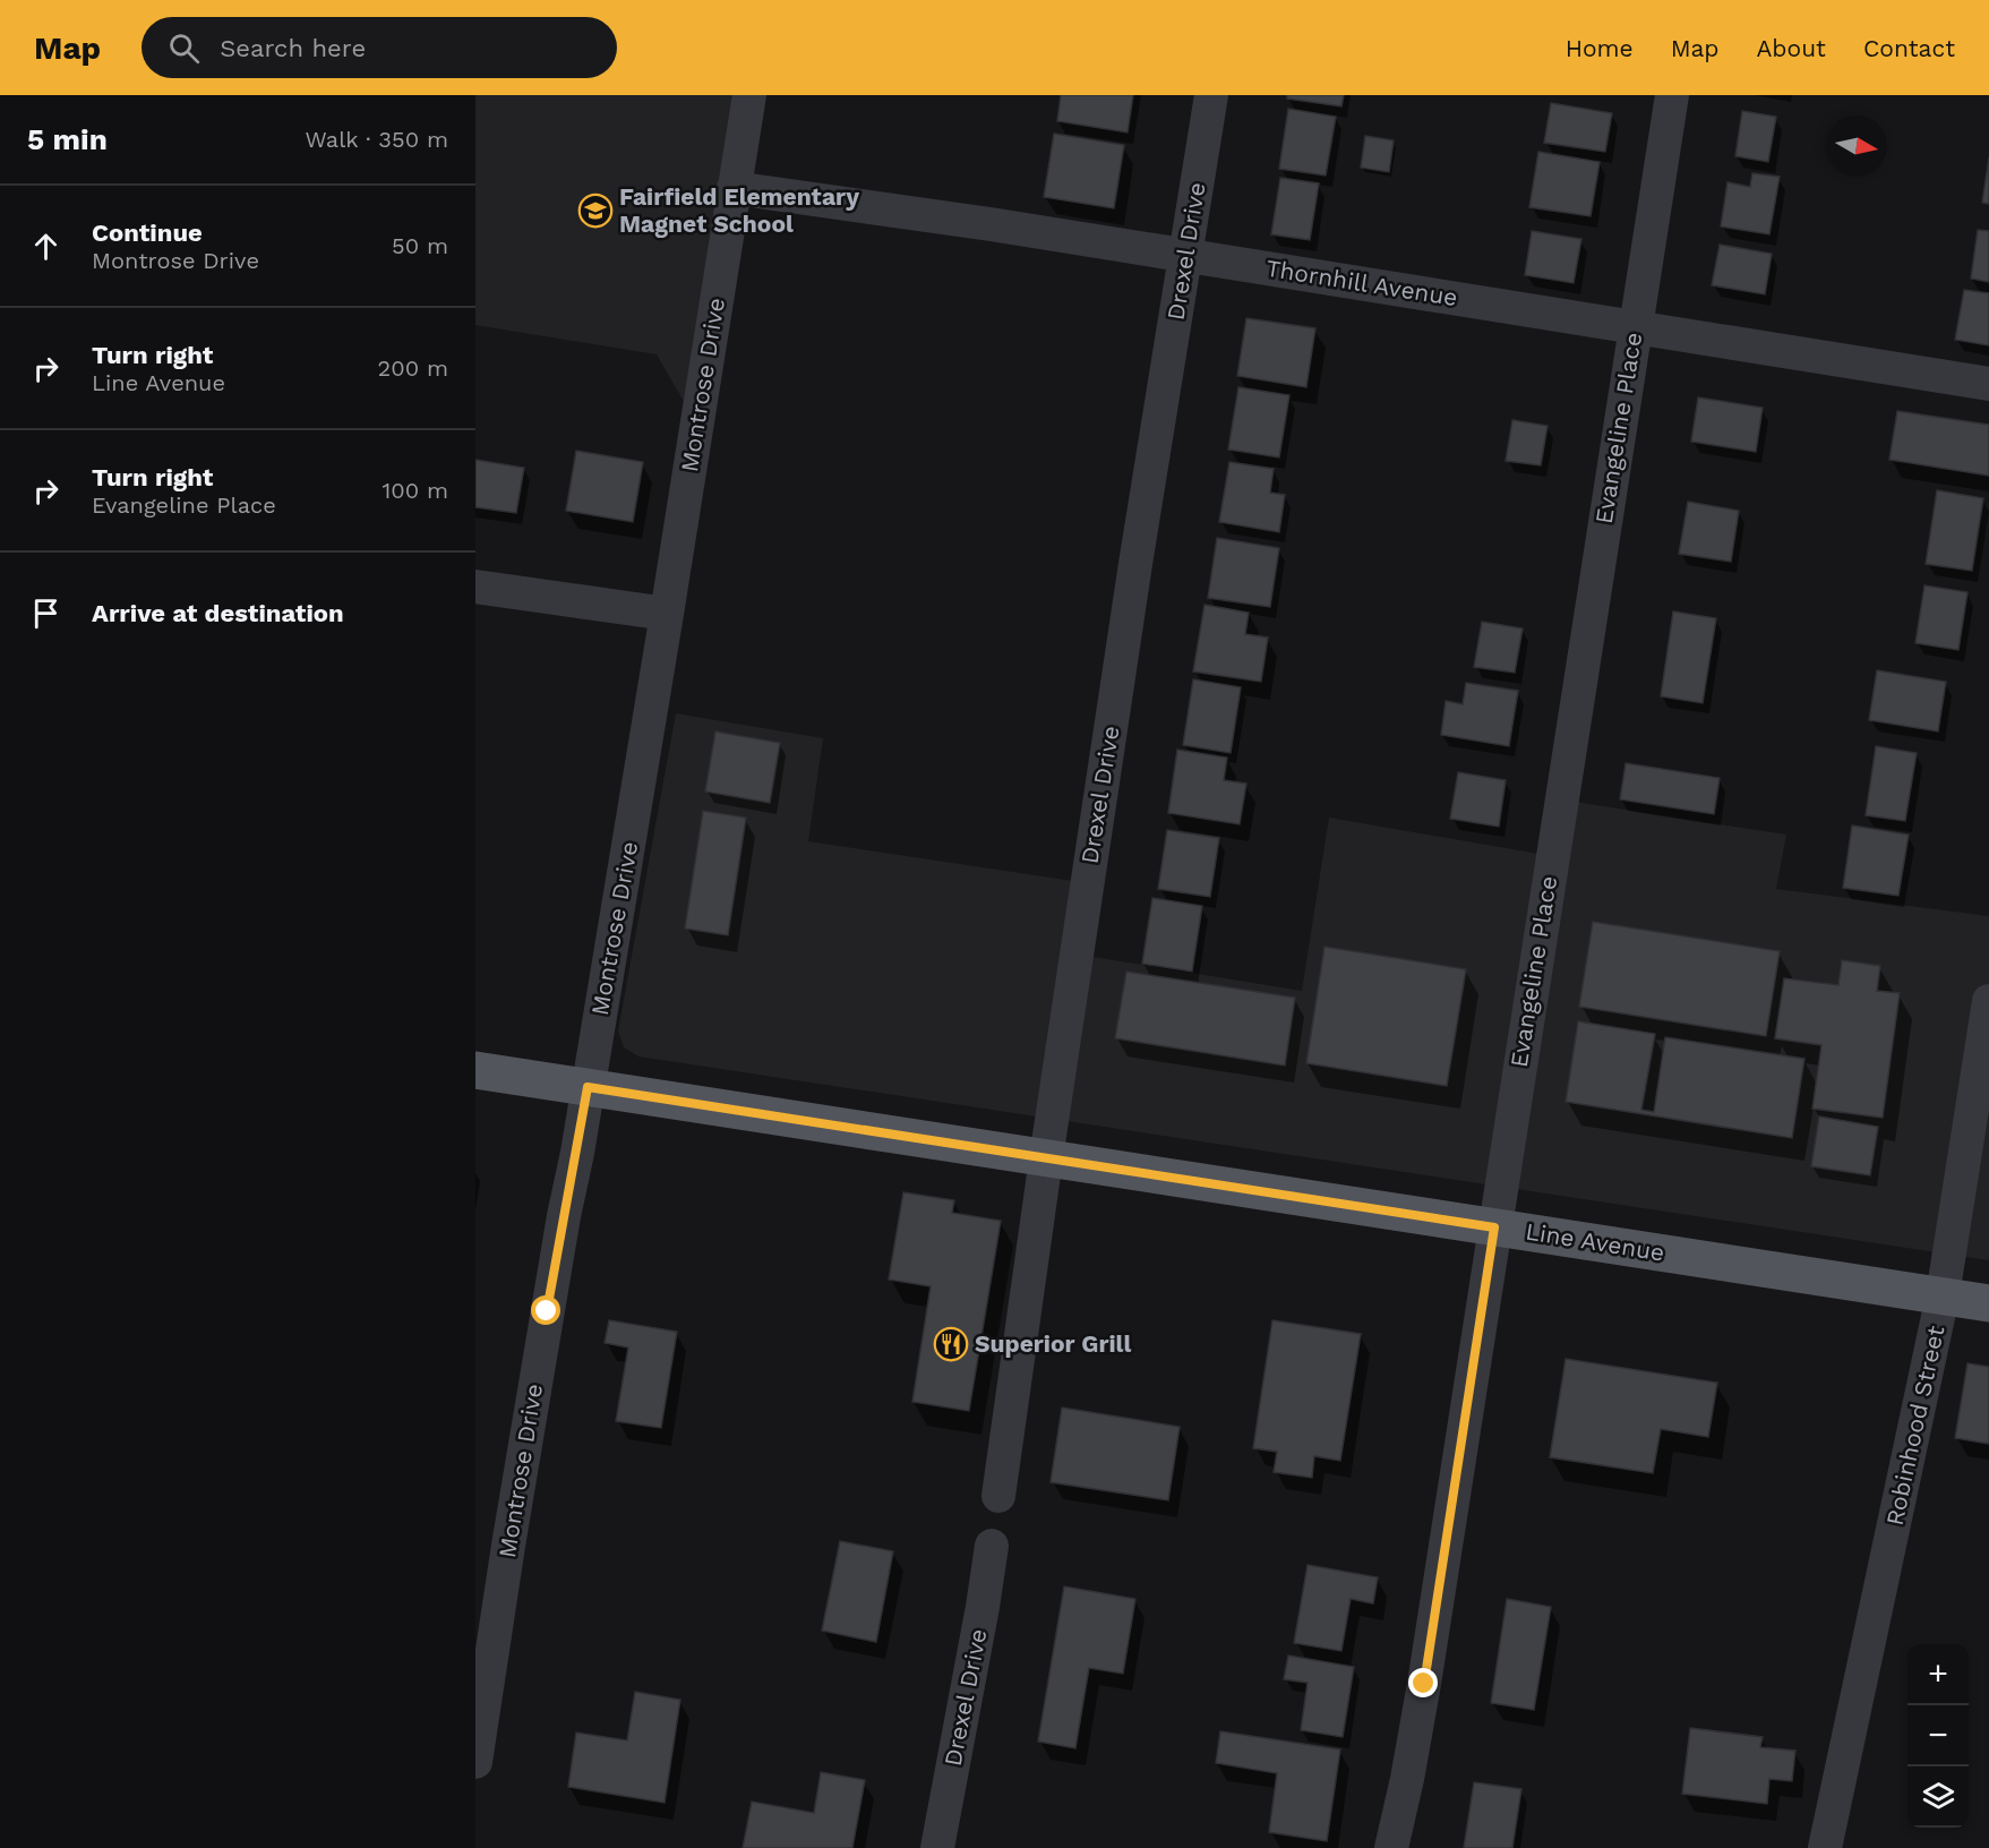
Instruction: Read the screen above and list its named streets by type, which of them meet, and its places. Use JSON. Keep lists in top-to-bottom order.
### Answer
{
  "streets": {
    "main road": ["Line Avenue"],
    "street": [
      "Drexel Drive",
      "Thornhill Avenue",
      "Montrose Drive",
      "Evangeline Place",
      "Robinhood Street"
    ]
  },
  "crossings": [
    ["Drexel Drive", "Thornhill Avenue"],
    ["Drexel Drive", "Line Avenue"],
    ["Thornhill Avenue", "Montrose Drive"],
    ["Thornhill Avenue", "Evangeline Place"],
    ["Montrose Drive", "Line Avenue"],
    ["Evangeline Place", "Line Avenue"],
    ["Line Avenue", "Robinhood Street"]
  ],
  "places": {
    "school or university": ["Fairfield Elementary Magnet School"],
    "restaurant": ["Superior Grill"]
  },
  "north": "right",
  "page": {
    "header": "Map",
    "search": "Search here",
    "nav": [
      "Home",
      "Map",
      "About",
      "Contact"
    ],
    "heading": ["5 min", "Walk · 350 m"],
    "list": [
      ["Continue", "Montrose Drive", "50 m"],
      ["Turn right", "Line Avenue", "200 m"],
      ["Turn right", "Evangeline Place", "100 m"],
      "Arrive at destination"
    ],
    "map_buttons": ["+", "−"]
  }
}
